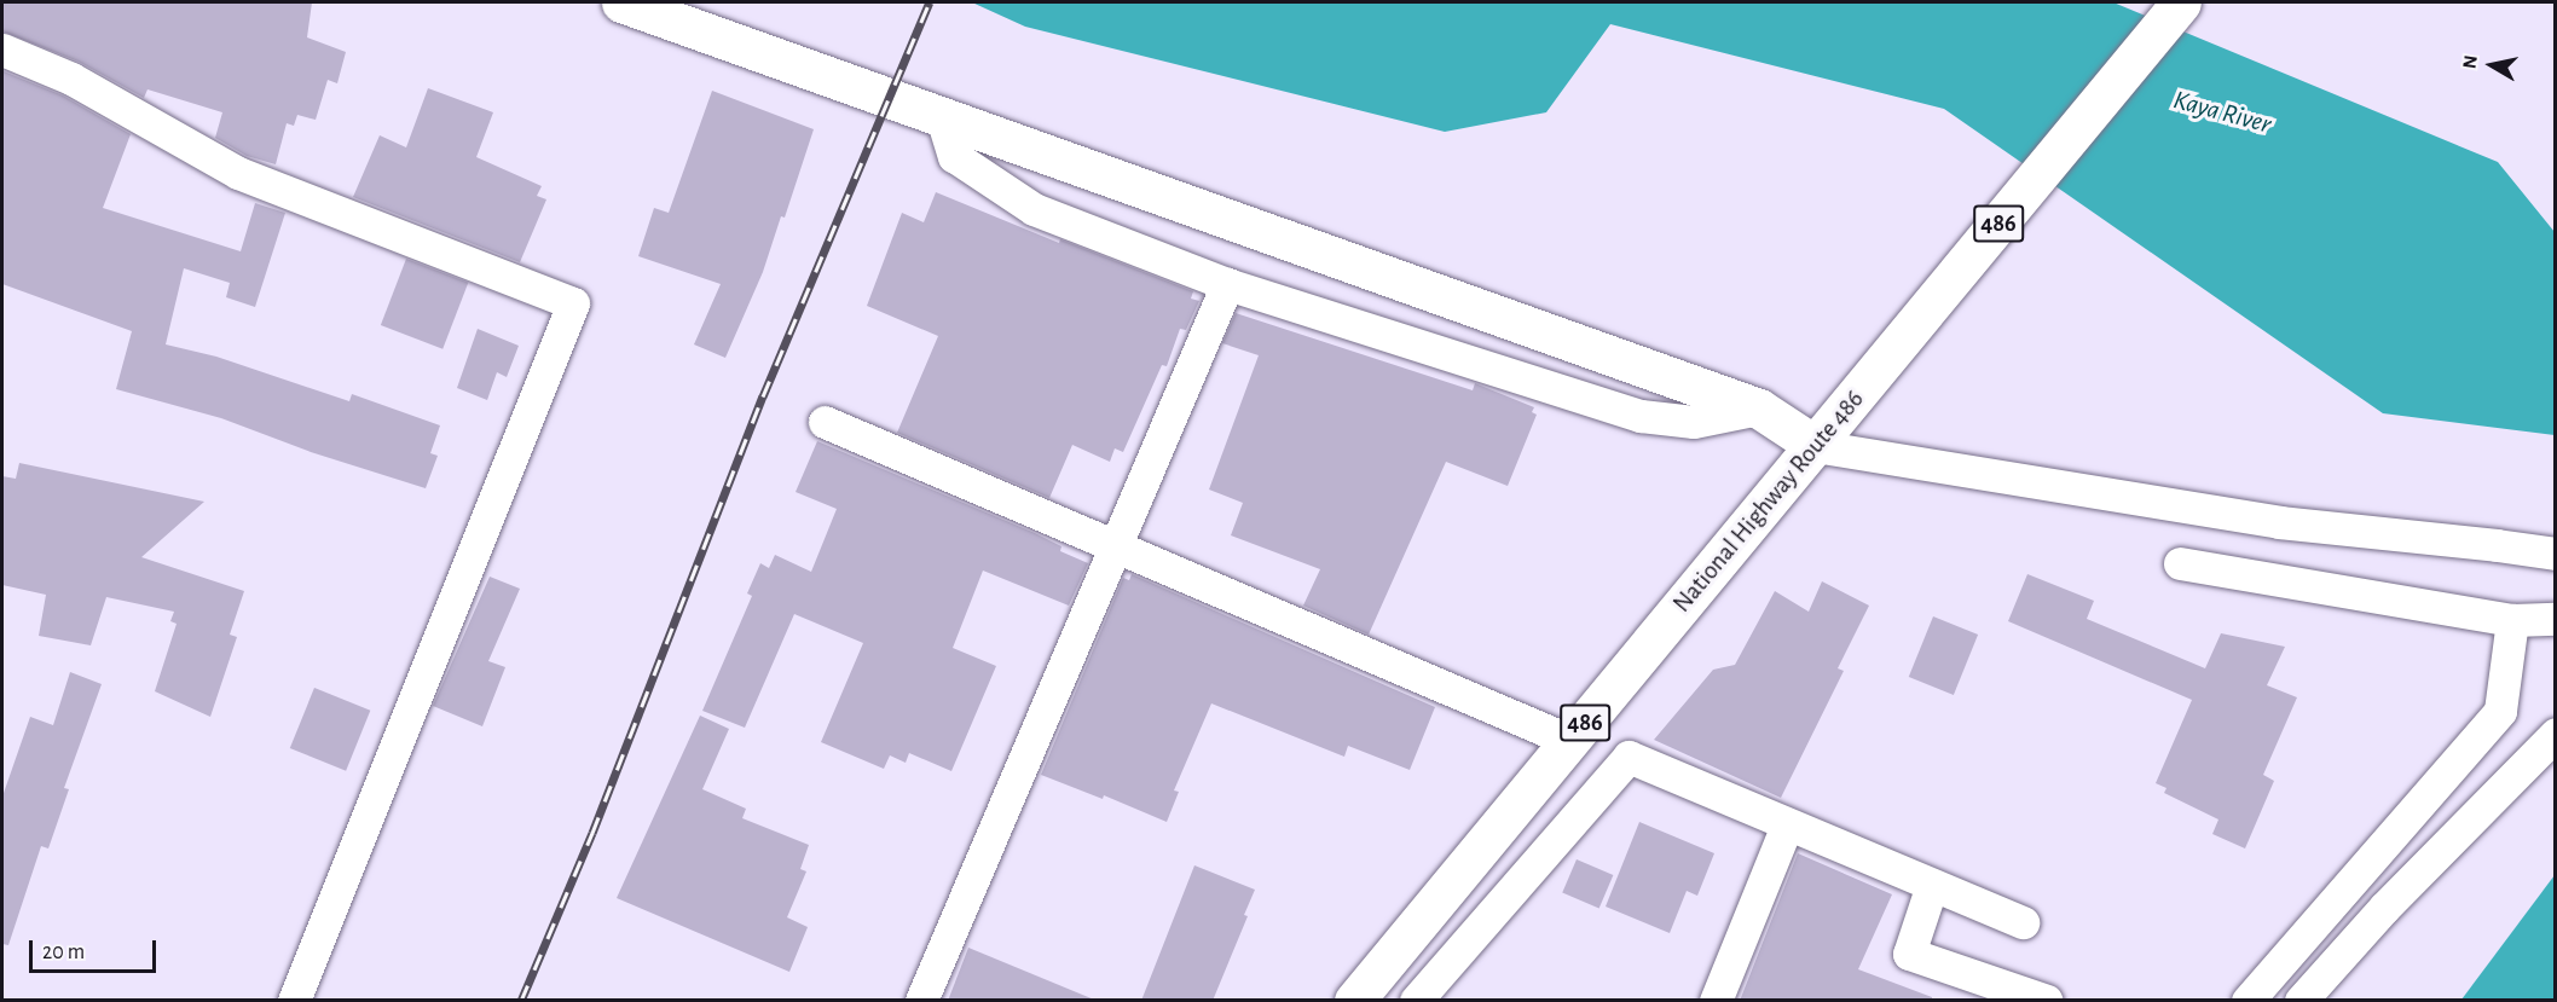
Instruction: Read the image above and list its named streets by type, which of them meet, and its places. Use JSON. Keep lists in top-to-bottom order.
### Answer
{
  "streets": {
    "main road": ["486", "National Highway Route 486"]
  },
  "water": ["Kaya River"],
  "scale_bar": "20 m",
  "north": "left"
}
